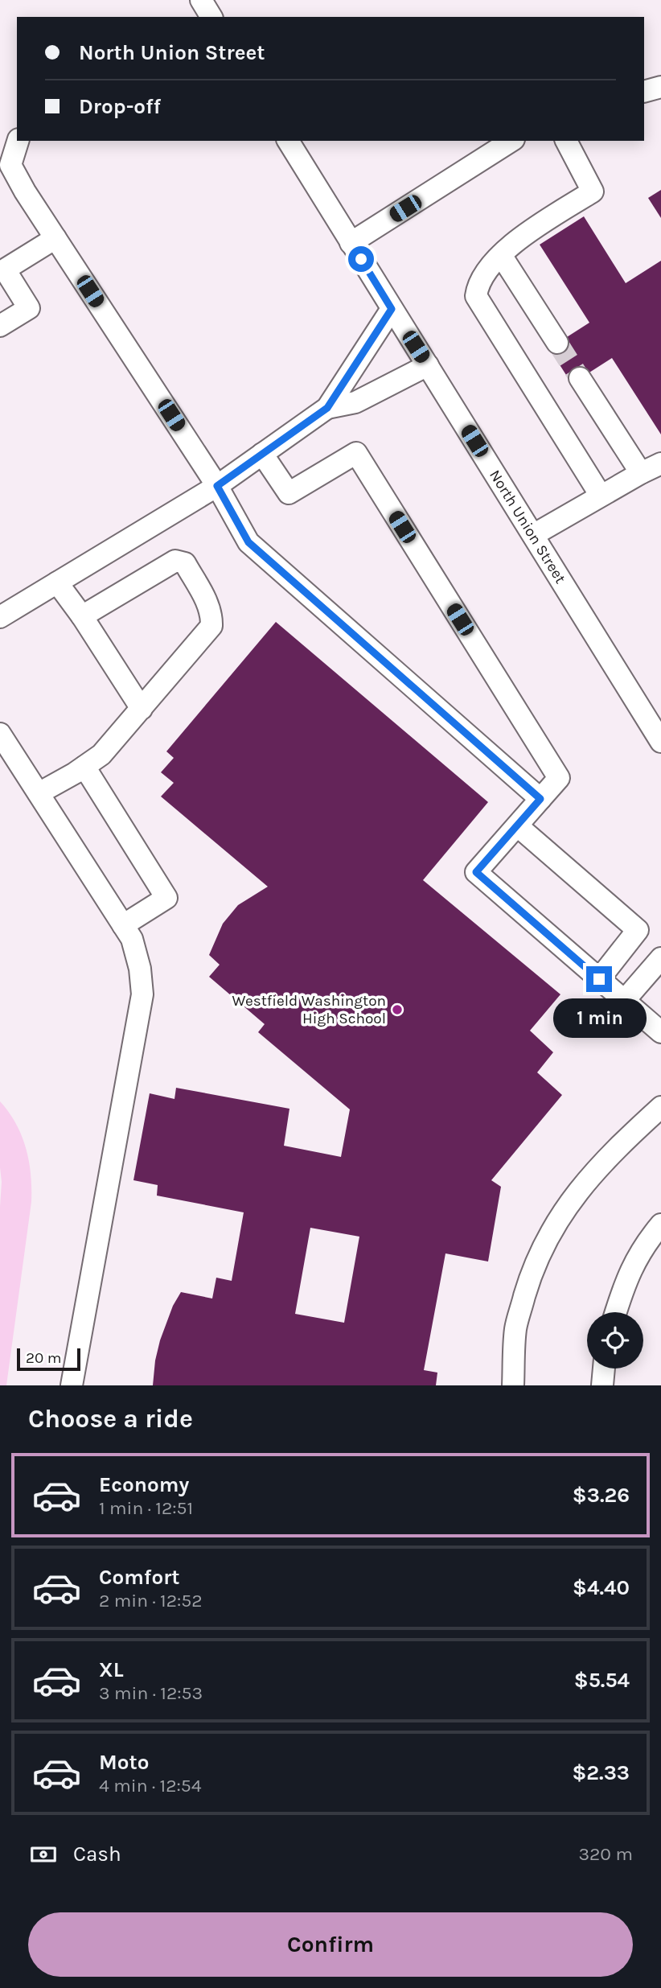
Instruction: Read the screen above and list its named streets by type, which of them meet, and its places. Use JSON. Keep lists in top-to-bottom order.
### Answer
{
  "streets": {
    "street": ["North Union Street"]
  },
  "places": ["Westfield Washington High School"],
  "scale_bar": "20 m",
  "page": {
    "banner": ["North Union Street", "Drop-off"],
    "bubble": "1 min",
    "scale": "20 m",
    "heading": "Choose a ride",
    "list": [
      {
        "name": "Economy",
        "note": "1 min · 12:51",
        "value": "$3.26"
      },
      {
        "name": "Comfort",
        "note": "2 min · 12:52",
        "value": "$4.40"
      },
      {
        "name": "XL",
        "note": "3 min · 12:53",
        "value": "$5.54"
      },
      {
        "name": "Moto",
        "note": "4 min · 12:54",
        "value": "$2.33"
      }
    ],
    "pay": ["Cash", "320 m"],
    "buttons": "Confirm"
  }
}
